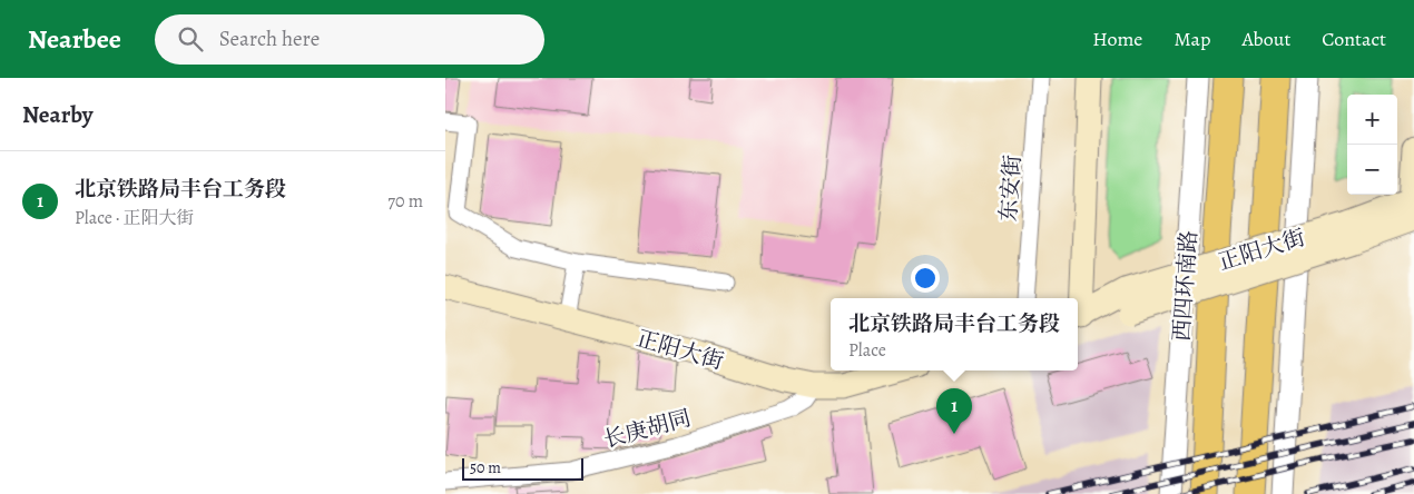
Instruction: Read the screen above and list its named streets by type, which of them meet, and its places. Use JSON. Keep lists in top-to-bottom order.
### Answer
{
  "streets": {
    "highway": ["西四环南路"],
    "main road": ["正阳大街"],
    "street": ["东安街", "长庚胡同"]
  },
  "crossings": [
    ["正阳大街", "长庚胡同"]
  ],
  "scale_bar": "50 m",
  "page": {
    "header": "Nearbee",
    "search": "Search here",
    "nav": [
      "Home",
      "Map",
      "About",
      "Contact"
    ],
    "heading": "Nearby",
    "map_buttons": ["+", "−"],
    "list": [
      {
        "mark": "1",
        "name": "北京铁路局丰台工务段",
        "note": "Place · 正阳大街",
        "value": "70 m"
      }
    ],
    "popup": ["北京铁路局丰台工务段", "Place"],
    "pins": "1",
    "scale": "50 m"
  }
}
